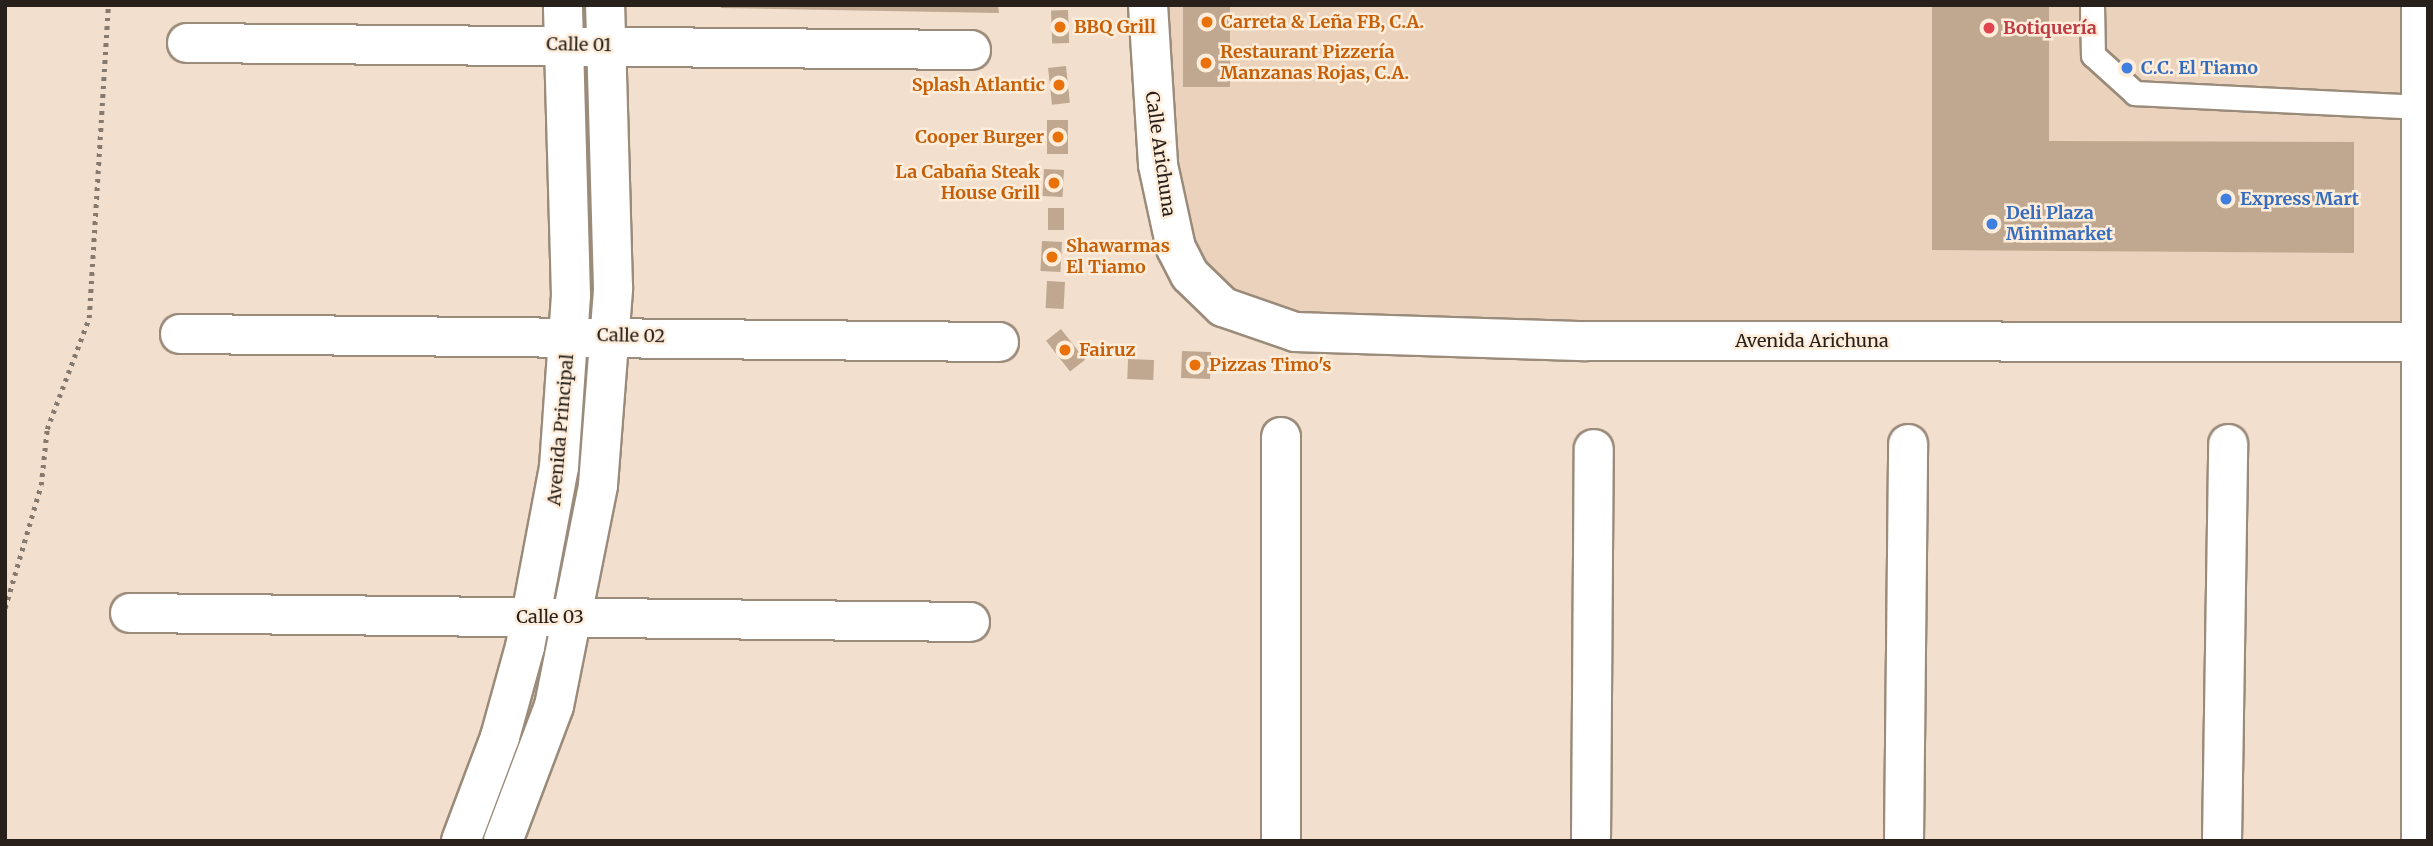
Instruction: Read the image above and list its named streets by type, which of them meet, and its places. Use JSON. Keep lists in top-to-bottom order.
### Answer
{
  "streets": {
    "street": [
      "Calle 01",
      "Calle Arichuna",
      "Calle 02",
      "Avenida Arichuna",
      "Avenida Principal",
      "Calle 03"
    ]
  },
  "crossings": [
    ["Calle 01", "Avenida Principal"],
    ["Calle Arichuna", "Avenida Arichuna"],
    ["Calle 02", "Avenida Principal"],
    ["Avenida Principal", "Calle 03"]
  ],
  "places": [
    "Carreta & Leña FB, C.A.",
    "BBQ Grill",
    "Botiquería",
    "Restaurant Pizzería Manzanas Rojas, C.A.",
    "C.C. El Tiamo",
    "Splash Atlantic",
    "Cooper Burger",
    "La Cabaña Steak House Grill",
    "Express Mart",
    "Deli Plaza Minimarket",
    "Shawarmas El Tiamo",
    "Fairuz",
    "Pizzas Timo's"
  ]
}
